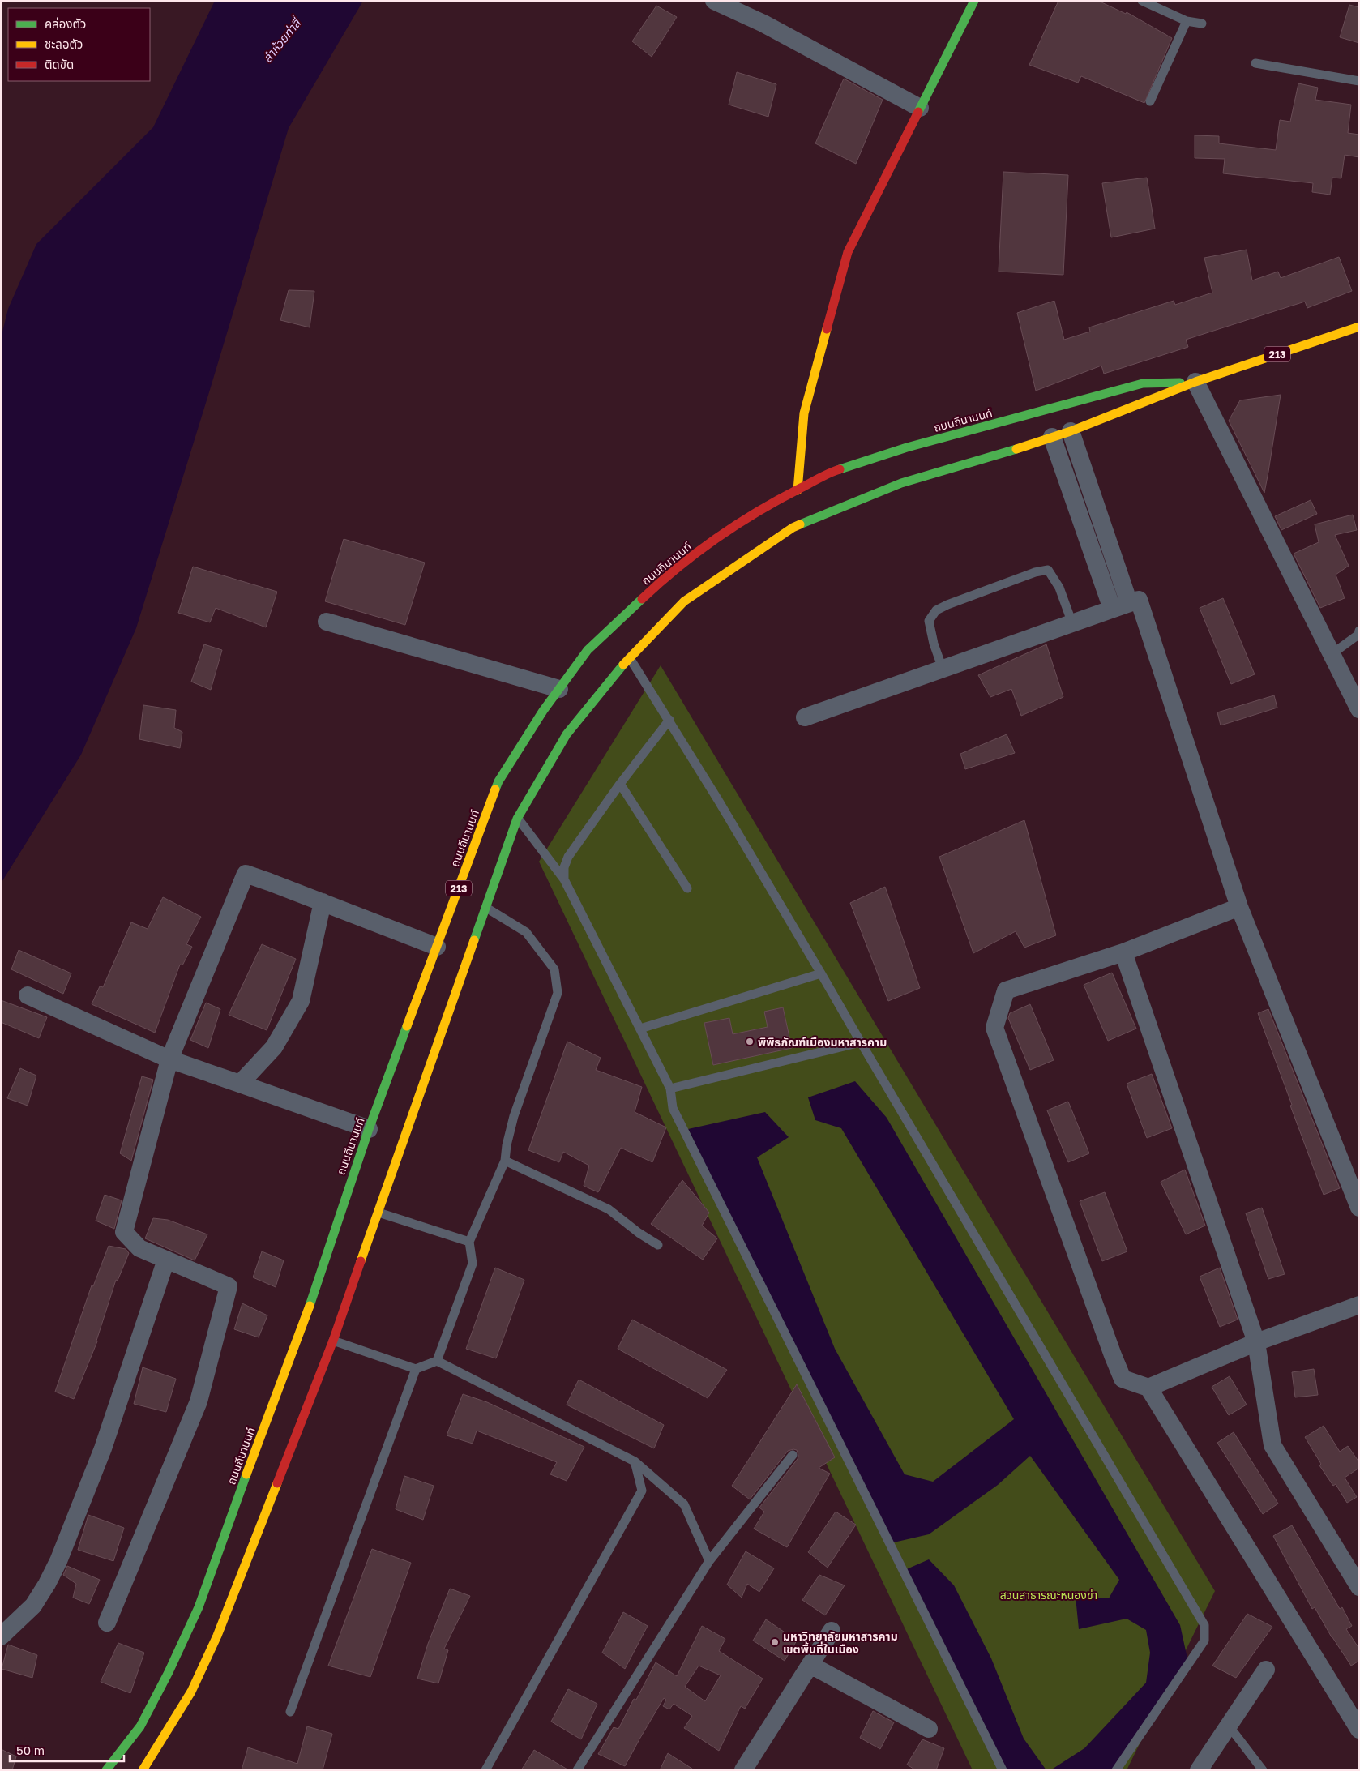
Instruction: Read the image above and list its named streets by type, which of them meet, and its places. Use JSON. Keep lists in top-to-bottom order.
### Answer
{
  "streets": {
    "main road": ["213", "ถนนถีนานนท์"]
  },
  "water": ["ลำห้วยท่าลี่"],
  "parks": ["สวนสาธารณะหนองข่า"],
  "places": ["พิพิธภัณฑ์เมืองมหาสารคาม", "มหาวิทยาลัยมหาสารคาม เขตพื้นที่ในเมือง"],
  "legend": ["คล่องตัว", "ชะลอตัว", "ติดขัด"],
  "scale_bar": "50 m"
}
